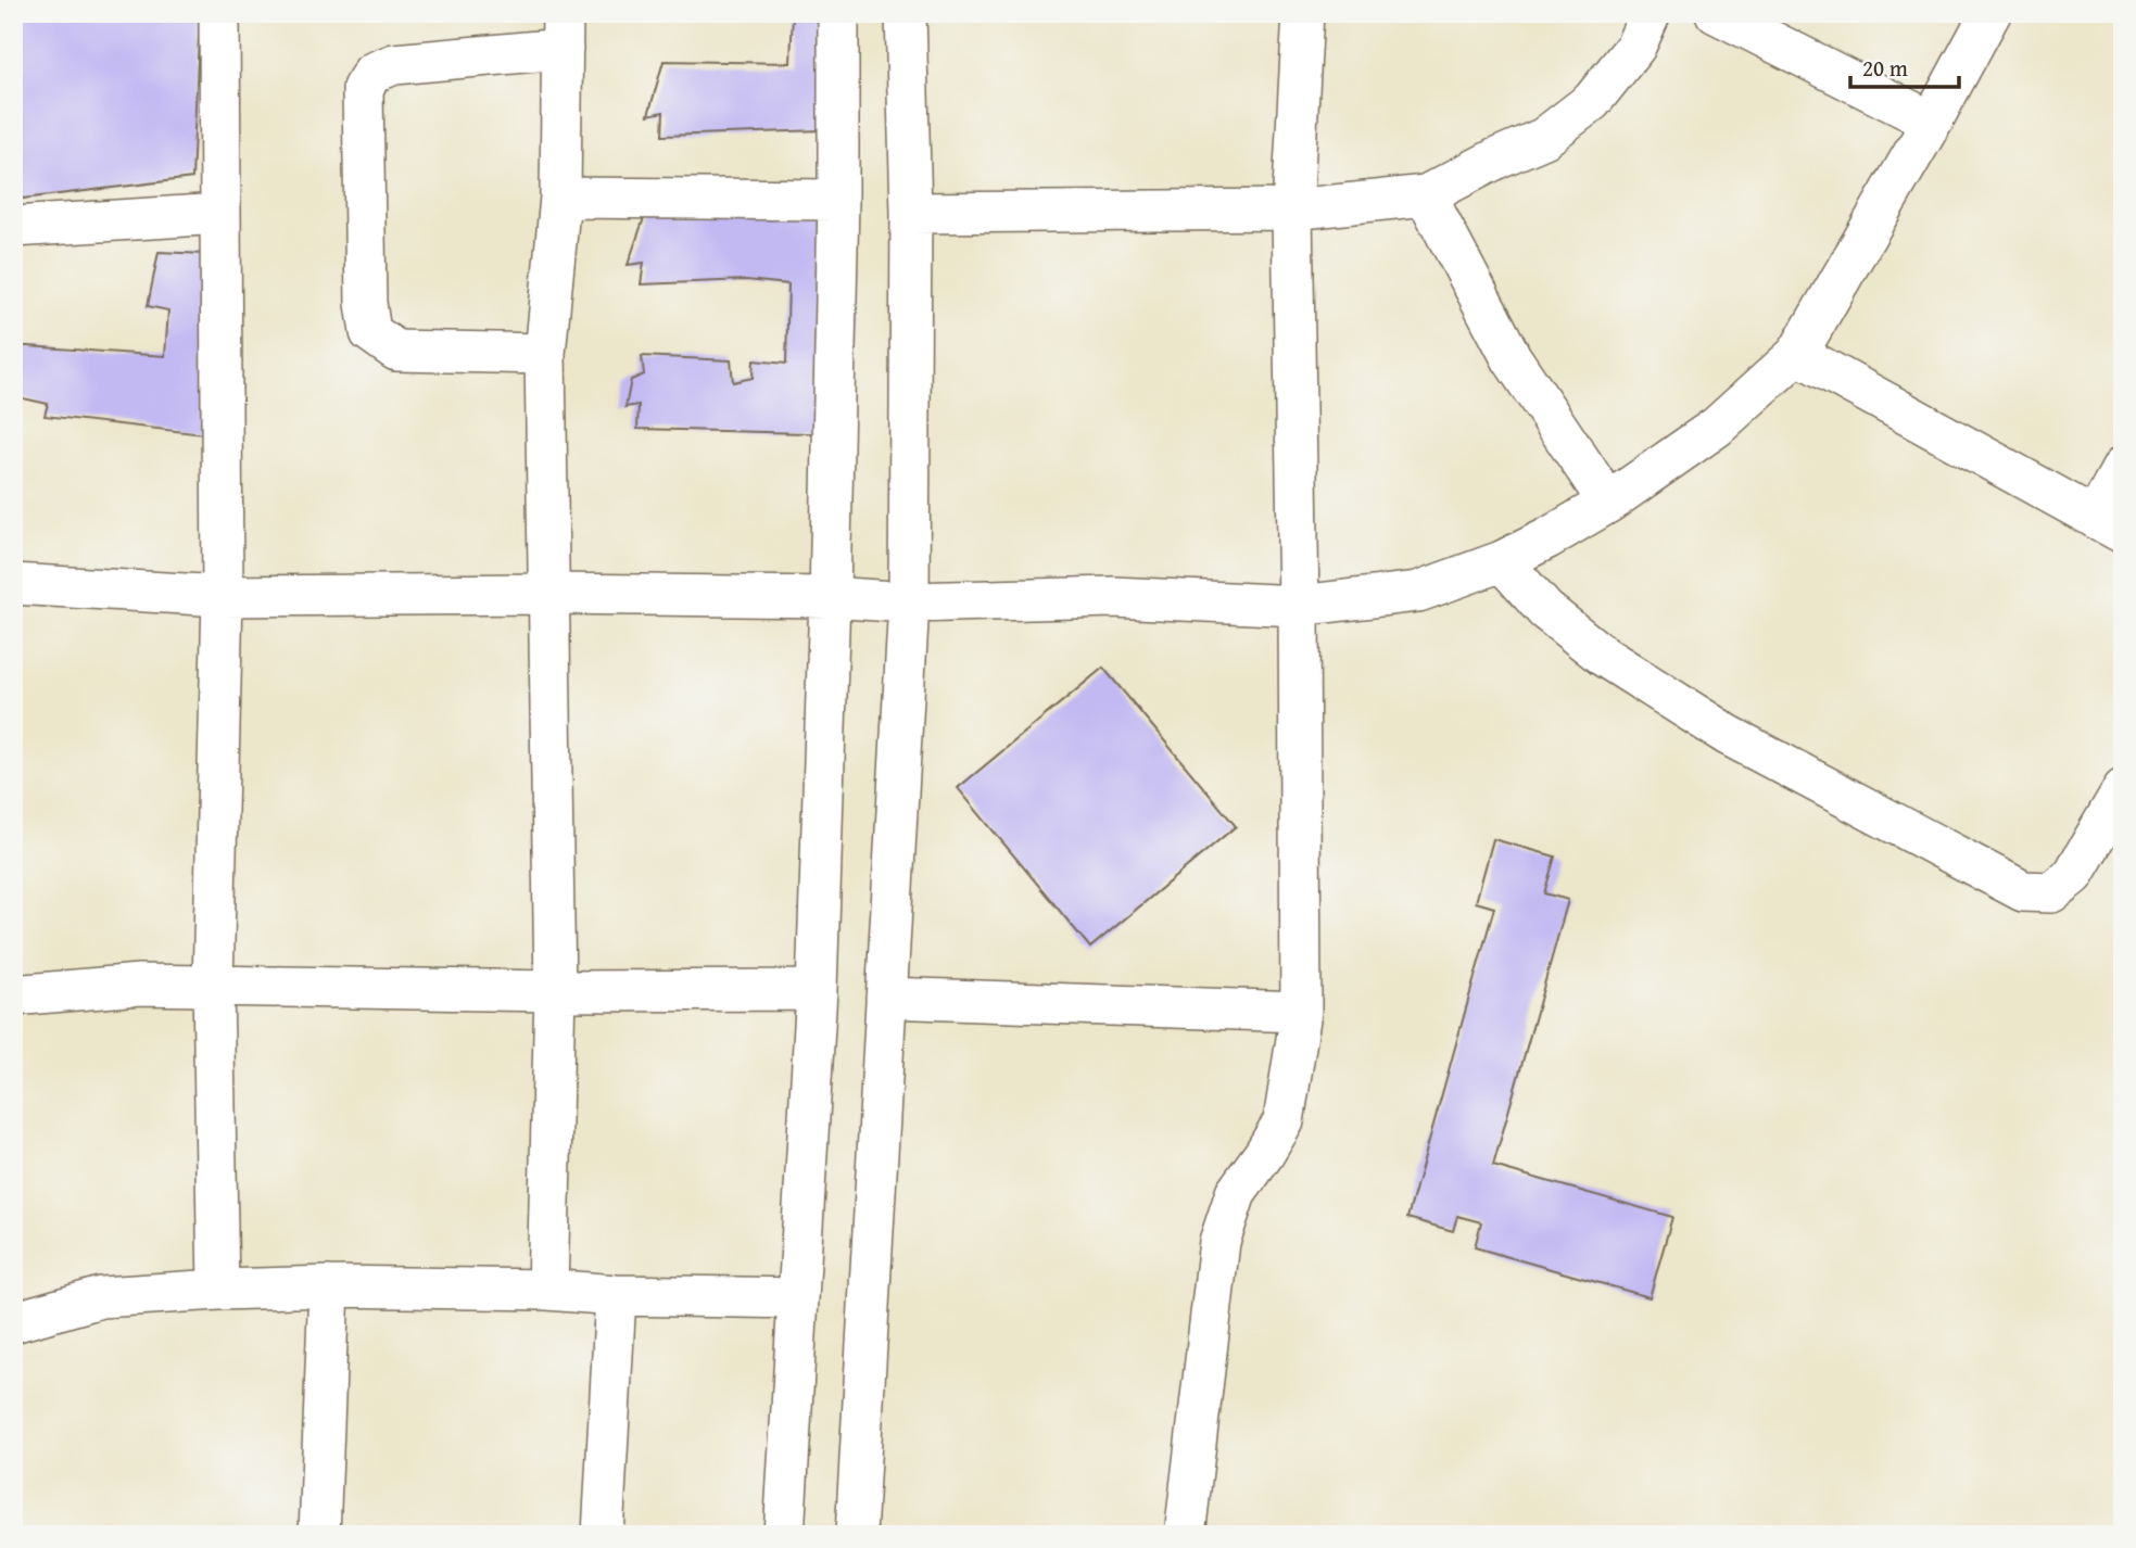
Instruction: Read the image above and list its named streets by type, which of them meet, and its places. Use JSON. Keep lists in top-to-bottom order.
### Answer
{
  "scale_bar": "20 m"
}
